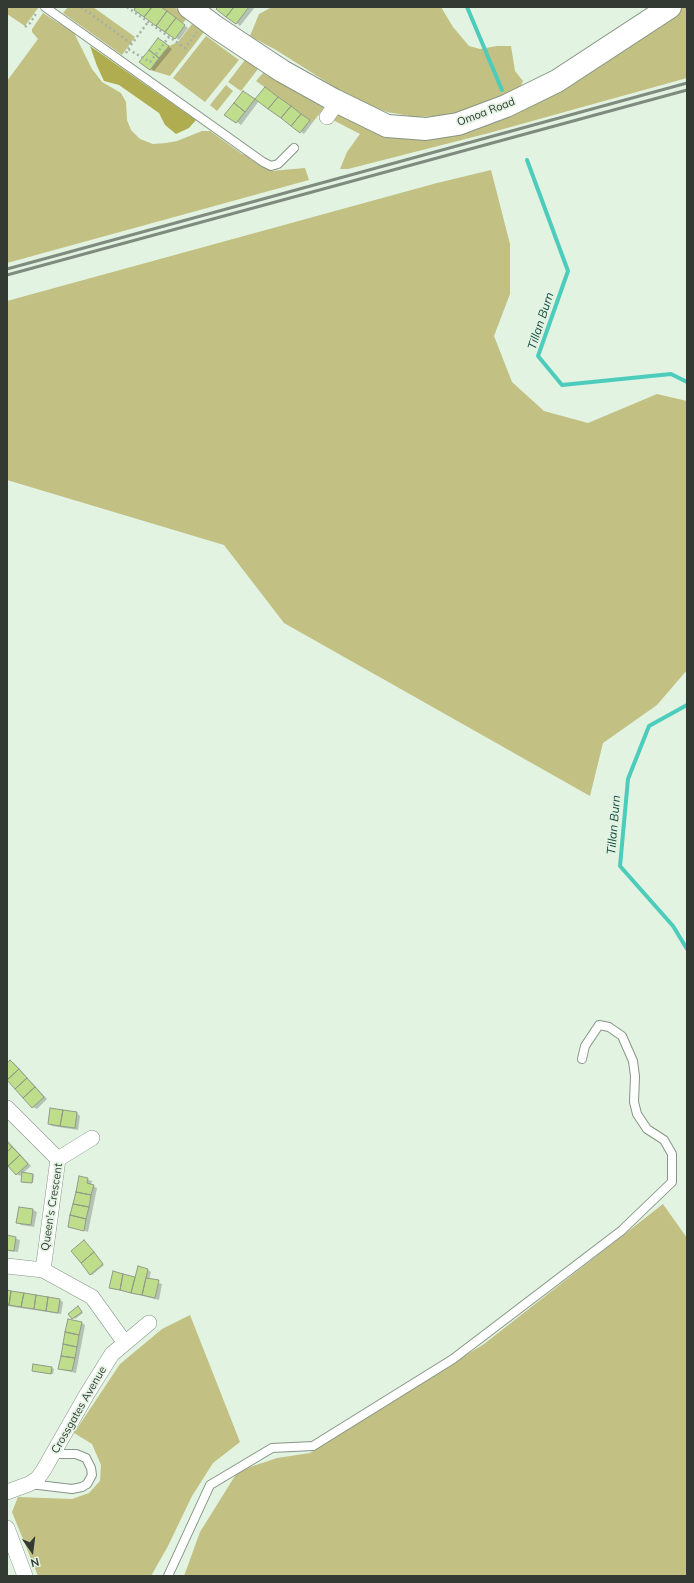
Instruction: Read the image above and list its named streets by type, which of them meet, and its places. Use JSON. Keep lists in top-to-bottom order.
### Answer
{
  "streets": {
    "main road": ["Omoa Road"],
    "street": ["Queen's Crescent", "Crossgates Avenue"]
  },
  "water": ["Tillan Burn"],
  "north": "bottom"
}
